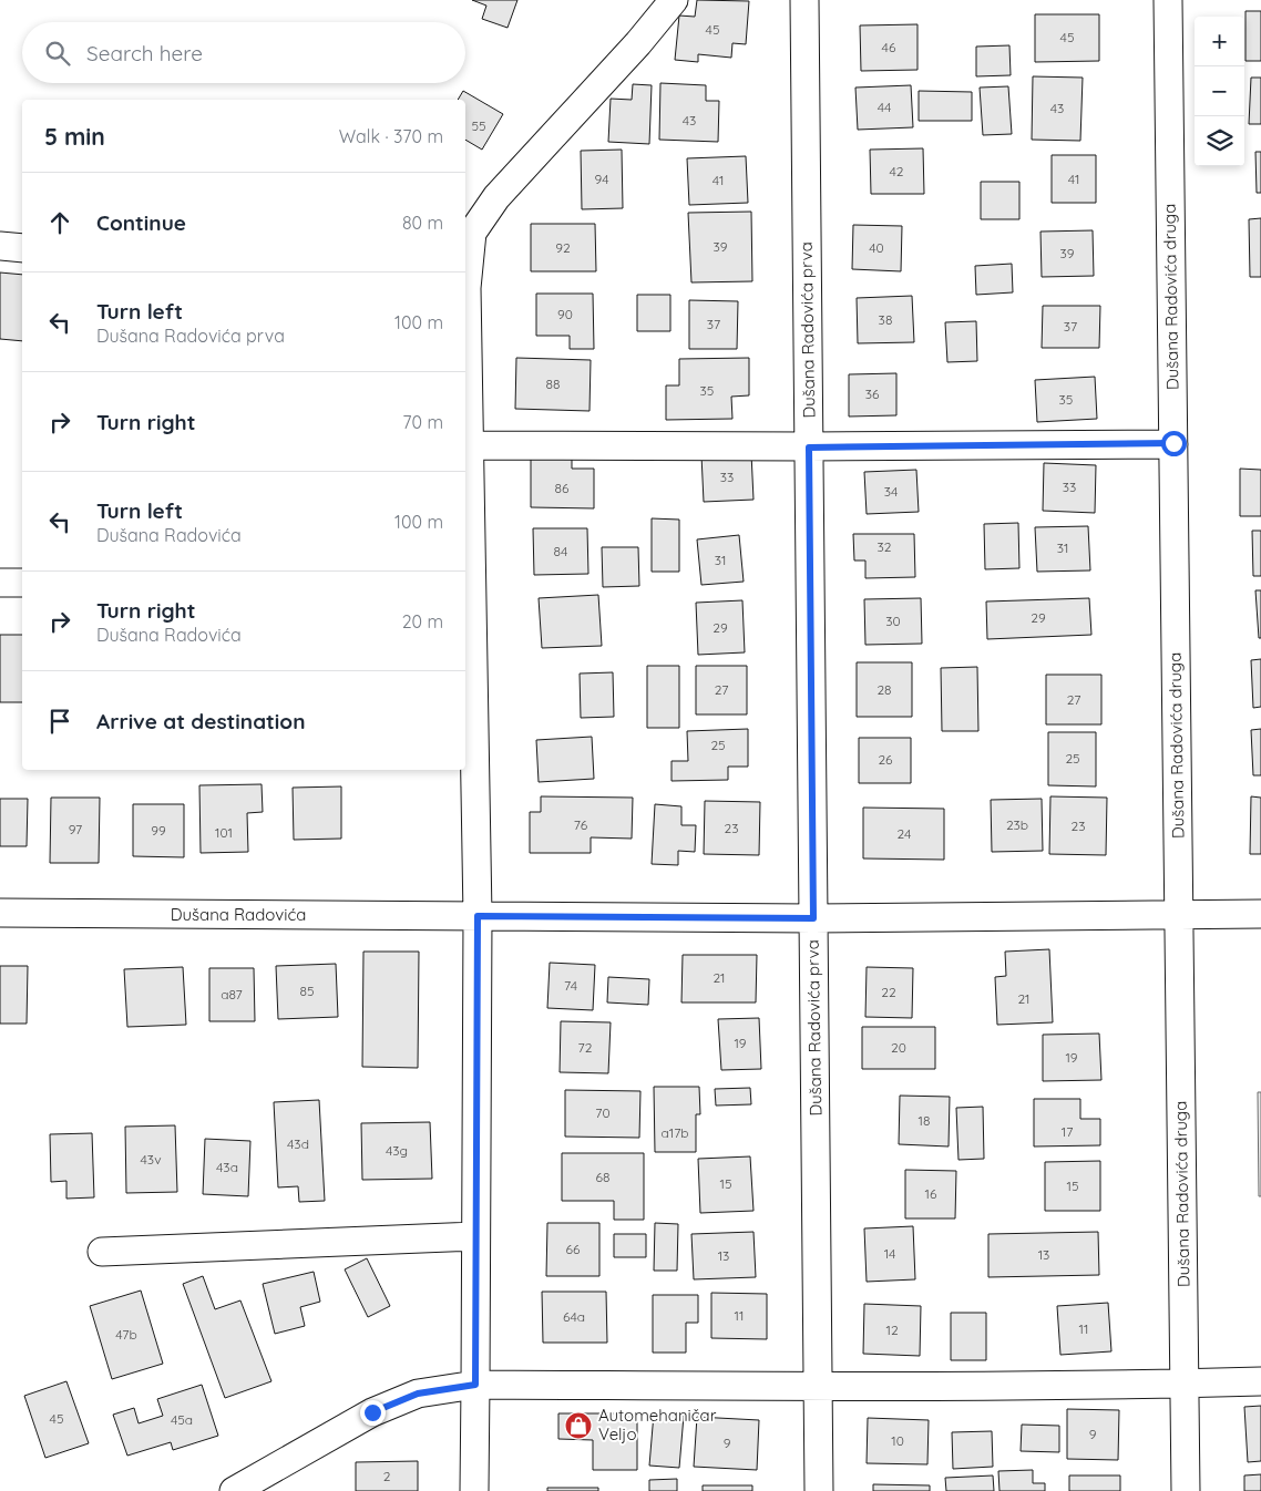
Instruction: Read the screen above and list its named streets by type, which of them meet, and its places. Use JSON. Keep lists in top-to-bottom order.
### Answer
{
  "streets": {
    "street": ["Dušana Radovića druga", "Dušana Radovića prva", "Dušana Radovića"]
  },
  "crossings": [
    ["Dušana Radovića druga", "Dušana Radovića"],
    ["Dušana Radovića prva", "Dušana Radovića"]
  ],
  "places": {
    "shop": ["Automehaničar Veljo"]
  },
  "house_numbers": [
    "45",
    "45",
    "46",
    "44",
    "43",
    "43",
    "55",
    "42",
    "94",
    "41",
    "41",
    "39",
    "92",
    "40",
    "39",
    "90",
    "38",
    "37",
    "37",
    "88",
    "35",
    "36",
    "35",
    "33",
    "33",
    "86",
    "34",
    "32",
    "31",
    "84",
    "31",
    "29",
    "30",
    "29",
    "27",
    "28",
    "27",
    "25",
    "25",
    "26",
    "76",
    "23b",
    "23",
    "23",
    "97",
    "99",
    "101",
    "24",
    "21",
    "74",
    "85",
    "22",
    "a87",
    "21",
    "19",
    "72",
    "20",
    "19",
    "70",
    "18",
    "17",
    "a17b",
    "43d",
    "43g",
    "43v",
    "43a",
    "68",
    "15",
    "15",
    "16",
    "66",
    "14",
    "13",
    "13",
    "11",
    "64a",
    "11",
    "12",
    "47b",
    "45",
    "45a",
    "9",
    "10",
    "9",
    "2"
  ],
  "page": {
    "map_buttons": ["+", "−"],
    "search": "Search here",
    "heading": ["5 min", "Walk · 370 m"],
    "list": [
      ["Continue", "80 m"],
      ["Turn left", "Dušana Radovića prva", "100 m"],
      ["Turn right", "70 m"],
      ["Turn left", "Dušana Radovića", "100 m"],
      ["Turn right", "Dušana Radovića", "20 m"],
      "Arrive at destination"
    ]
  }
}
